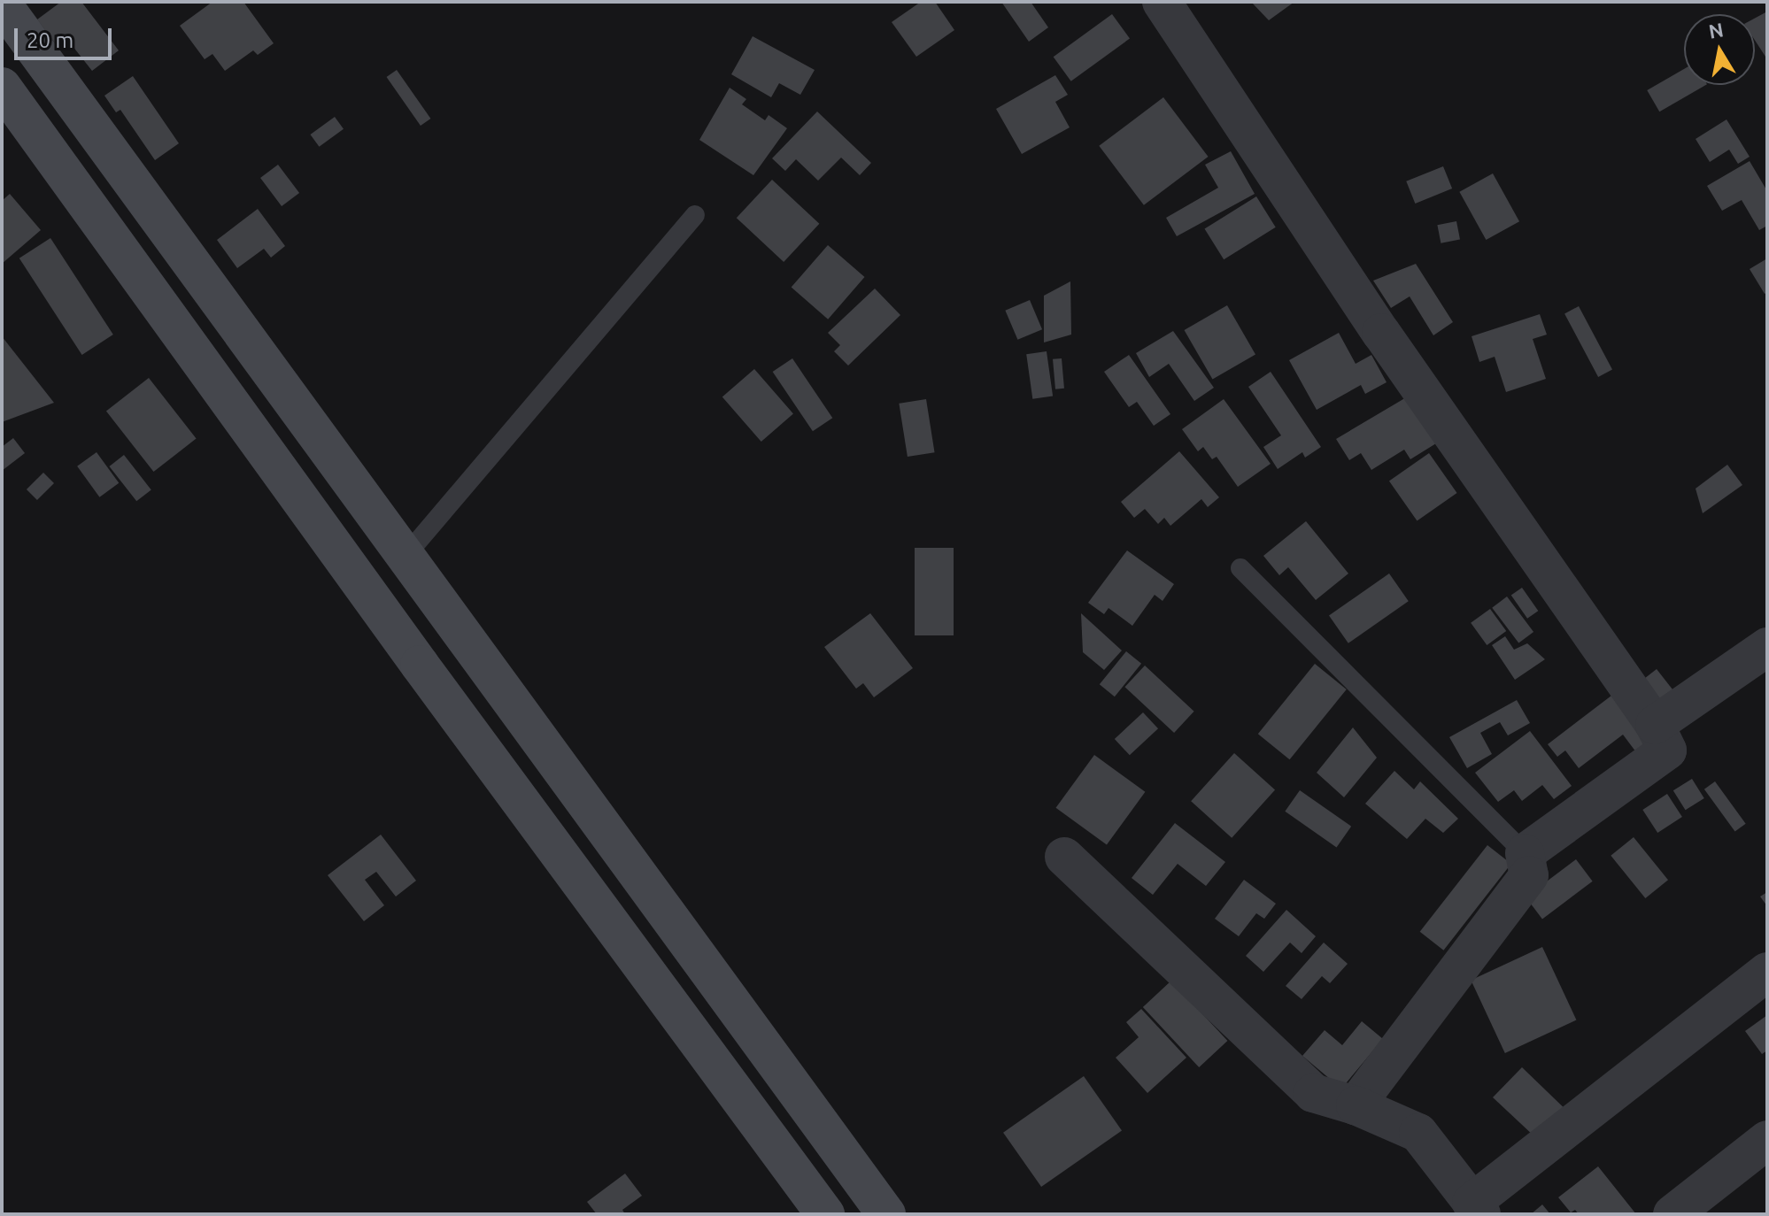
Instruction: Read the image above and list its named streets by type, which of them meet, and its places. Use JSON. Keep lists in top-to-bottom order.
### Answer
{
  "scale_bar": "20 m",
  "north": "top"
}
